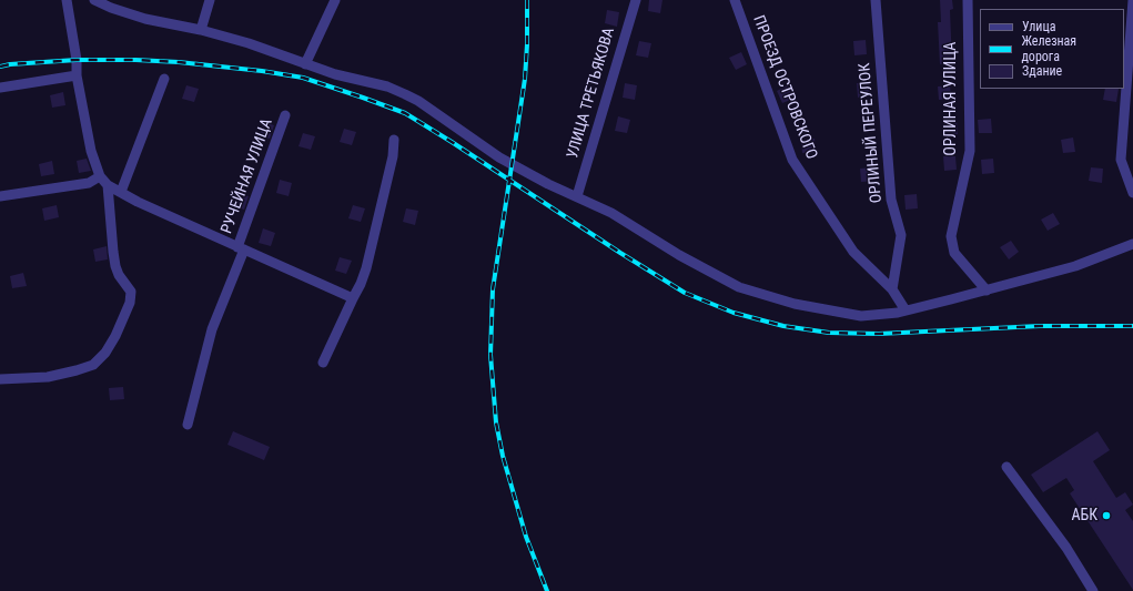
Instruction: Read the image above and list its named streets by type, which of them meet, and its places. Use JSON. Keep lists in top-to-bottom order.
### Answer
{
  "streets": {
    "street": [
      "ПРОЕЗД ОСТРОВСКОГО",
      "УЛИЦА ТРЕТЬЯКОВА",
      "ОРЛИНАЯ УЛИЦА",
      "ОРЛИНЫЙ ПЕРЕУЛОК",
      "РУЧЕЙНАЯ УЛИЦА"
    ]
  },
  "crossings": [
    ["ПРОЕЗД ОСТРОВСКОГО", "ОРЛИНЫЙ ПЕРЕУЛОК"]
  ],
  "places": ["АБК"],
  "legend": ["Улица", "Железная дорога", "Здание"]
}
